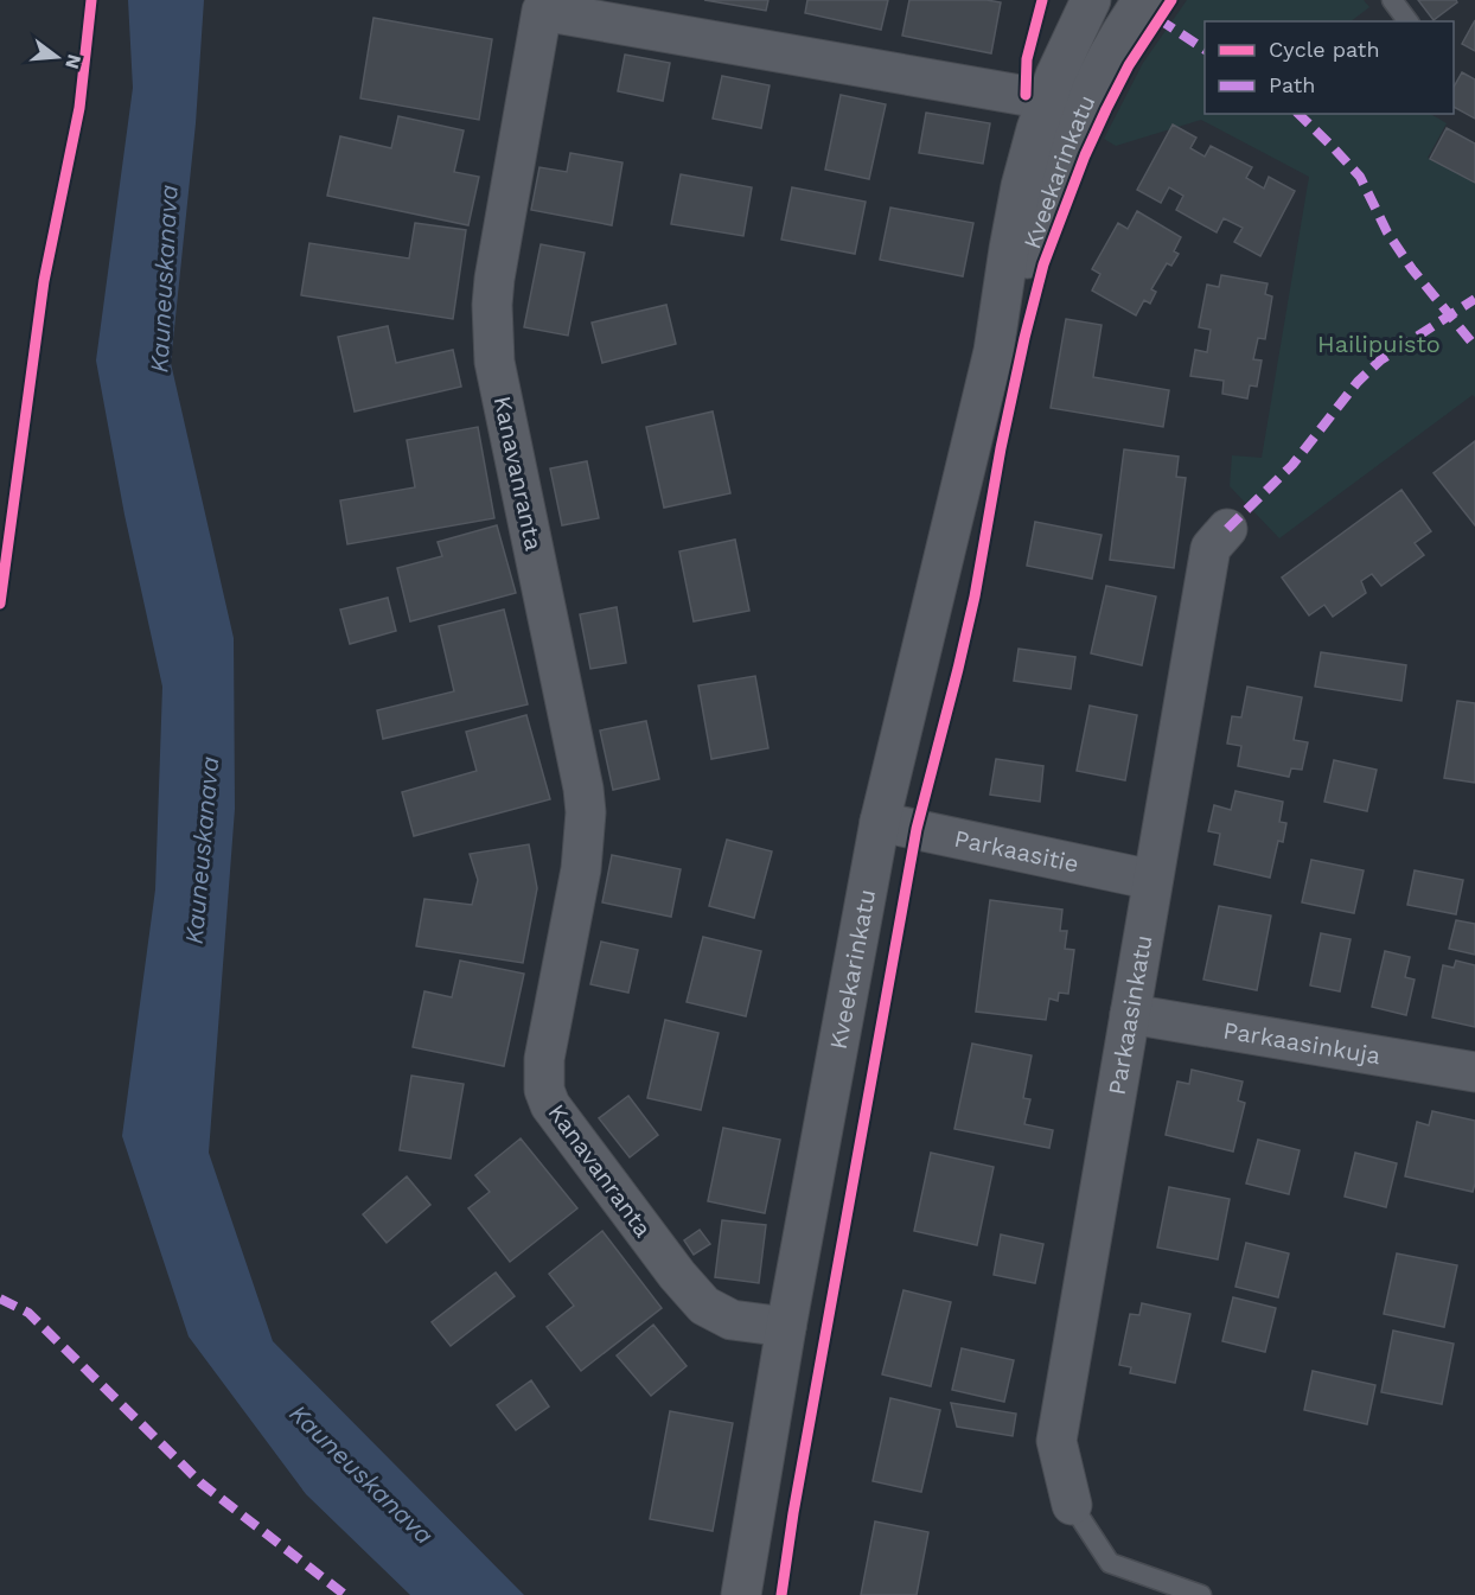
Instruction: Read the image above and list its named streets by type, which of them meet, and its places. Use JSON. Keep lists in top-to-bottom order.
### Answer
{
  "streets": {
    "street": [
      "Kveekarinkatu",
      "Kanavanranta",
      "Parkaasitie",
      "Parkaasinkatu",
      "Parkaasinkuja"
    ]
  },
  "crossings": [
    ["Kveekarinkatu", "Kanavanranta"],
    ["Kveekarinkatu", "Parkaasitie"],
    ["Parkaasitie", "Parkaasinkatu"],
    ["Parkaasinkatu", "Parkaasinkuja"]
  ],
  "water": ["Kauneuskanava"],
  "parks": ["Hailipuisto"],
  "legend": ["Cycle path", "Path"],
  "north": "right"
}
